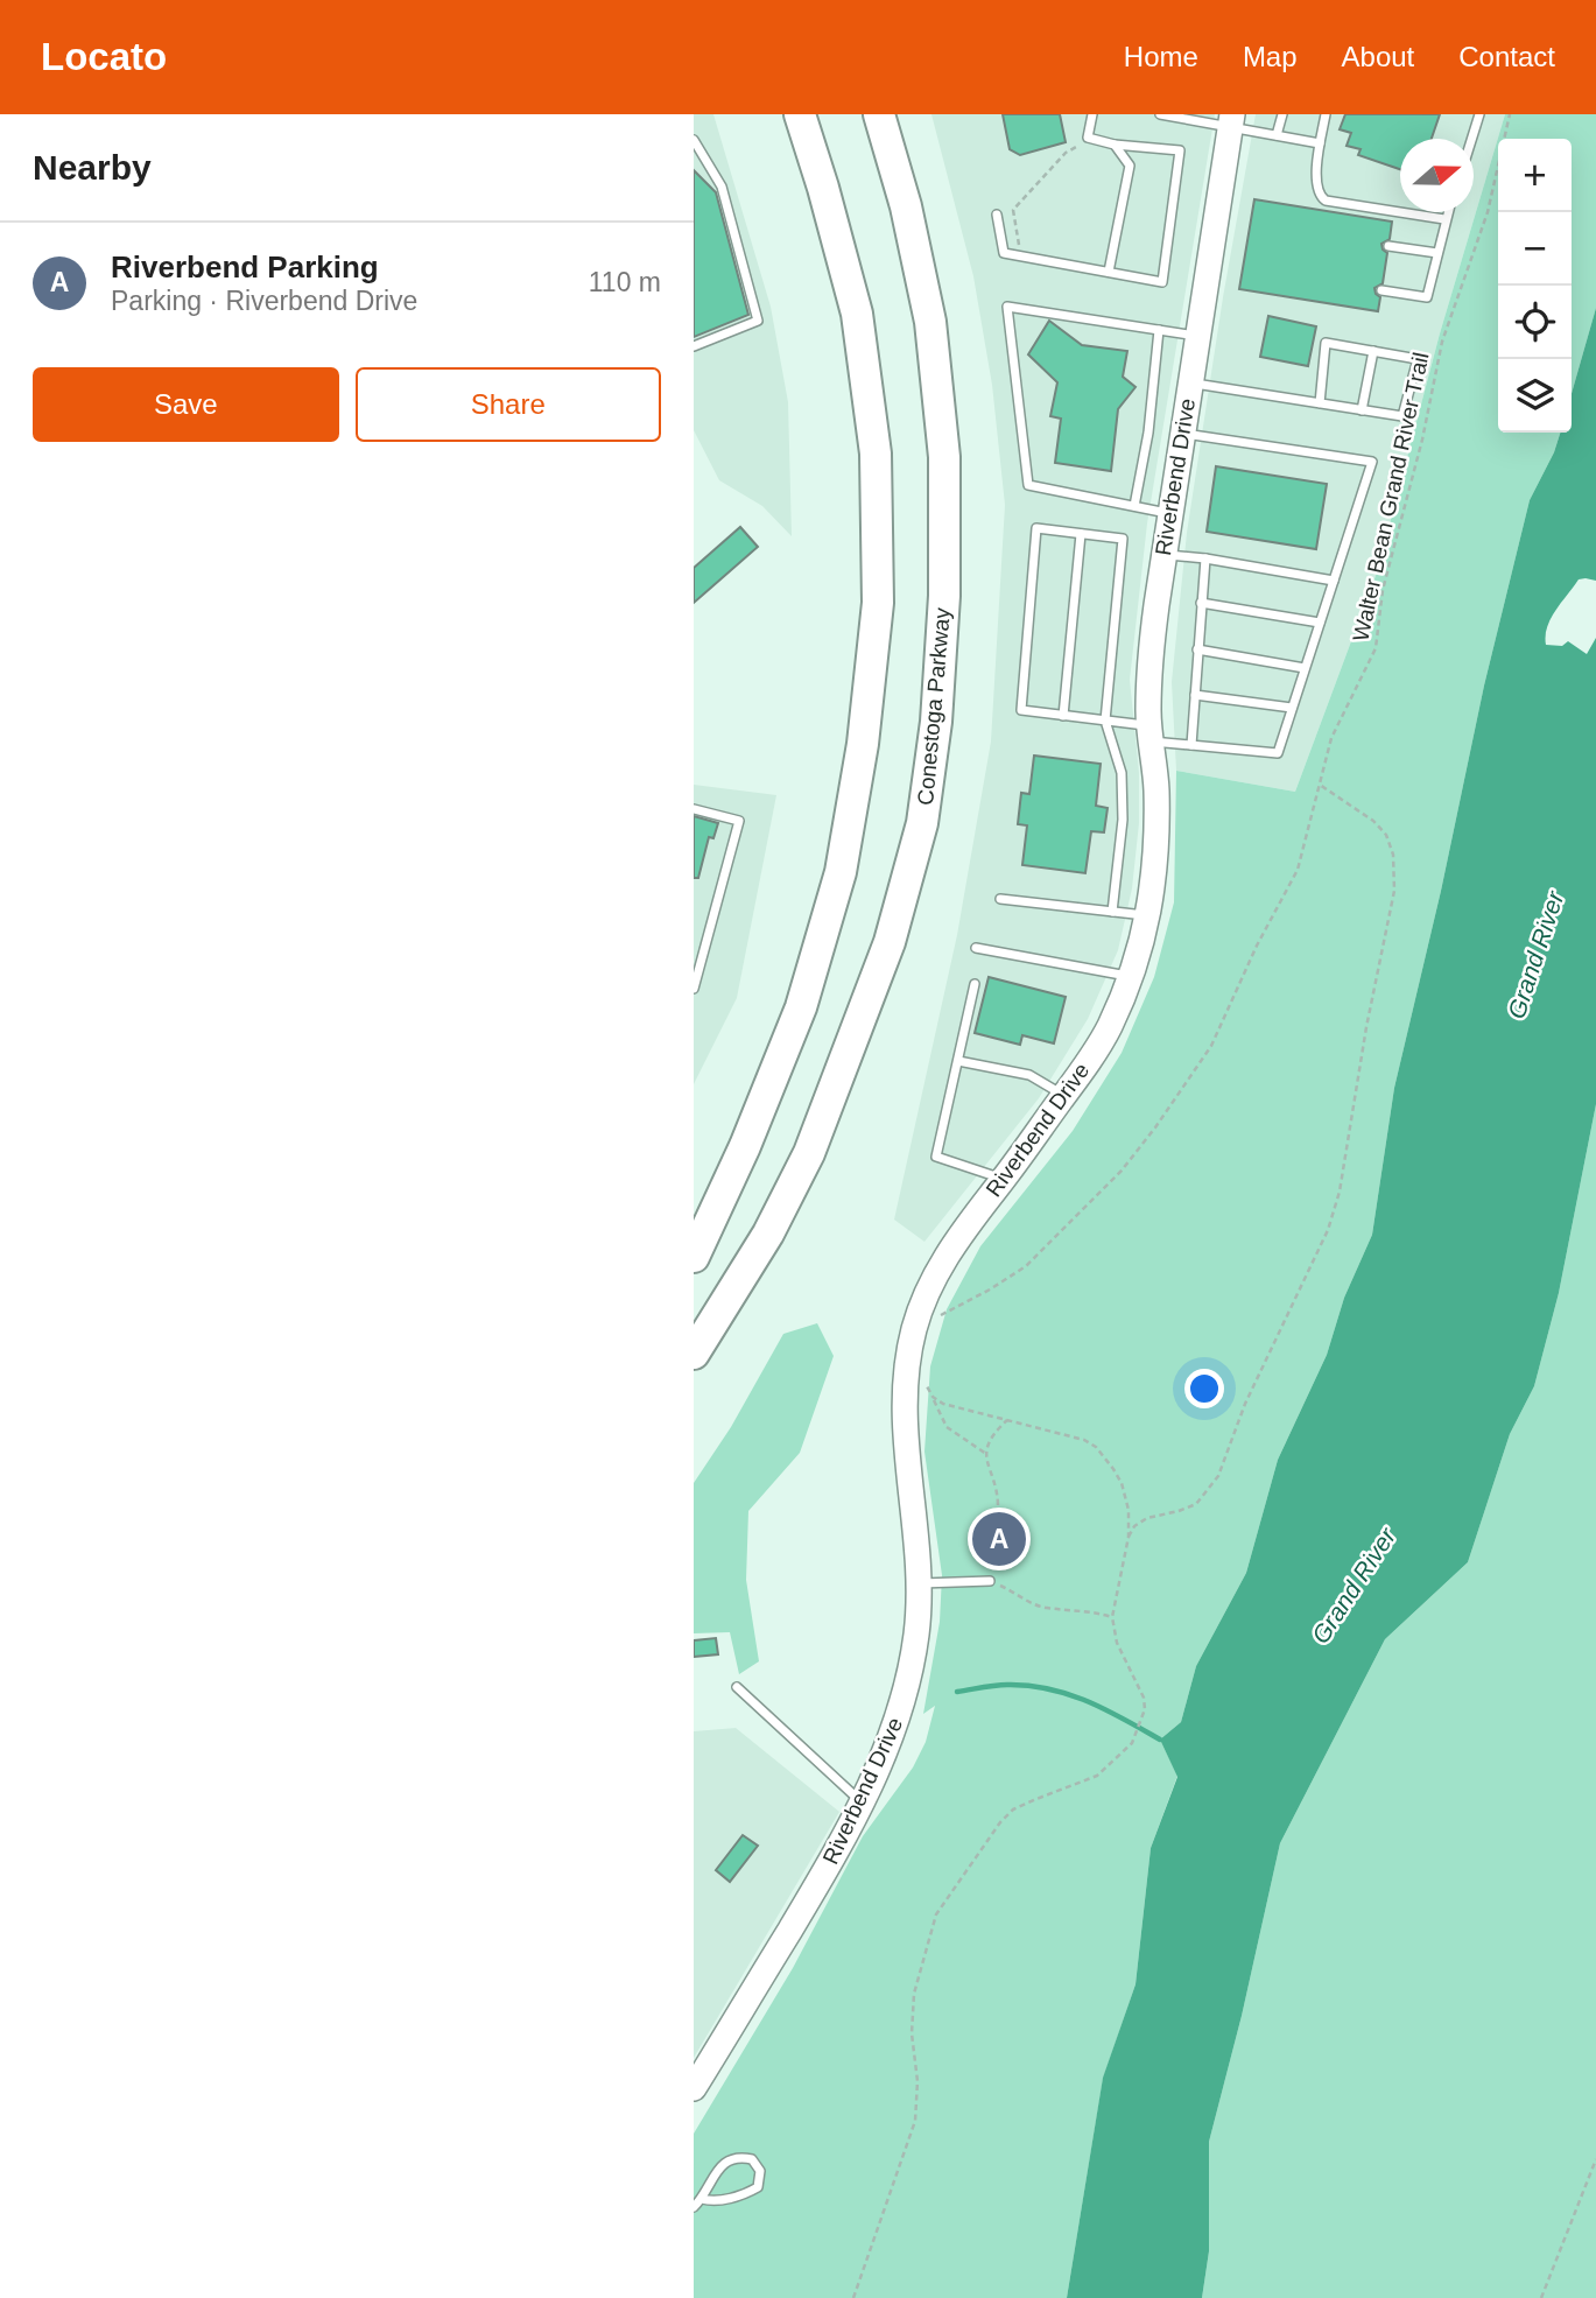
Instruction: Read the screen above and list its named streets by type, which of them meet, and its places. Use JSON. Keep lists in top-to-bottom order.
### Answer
{
  "streets": {
    "highway": ["Conestoga Parkway"],
    "street": ["Riverbend Drive"],
    "path": ["Walter Bean Grand River Trail"]
  },
  "water": ["Grand River"],
  "north": "right",
  "page": {
    "header": "Locato",
    "nav": [
      "Home",
      "Map",
      "About",
      "Contact"
    ],
    "heading": "Nearby",
    "map_buttons": ["+", "−"],
    "list": [
      {
        "mark": "A",
        "name": "Riverbend Parking",
        "note": "Parking · Riverbend Drive",
        "value": "110 m"
      }
    ],
    "buttons": ["Save", "Share"],
    "pins": "A"
  }
}
